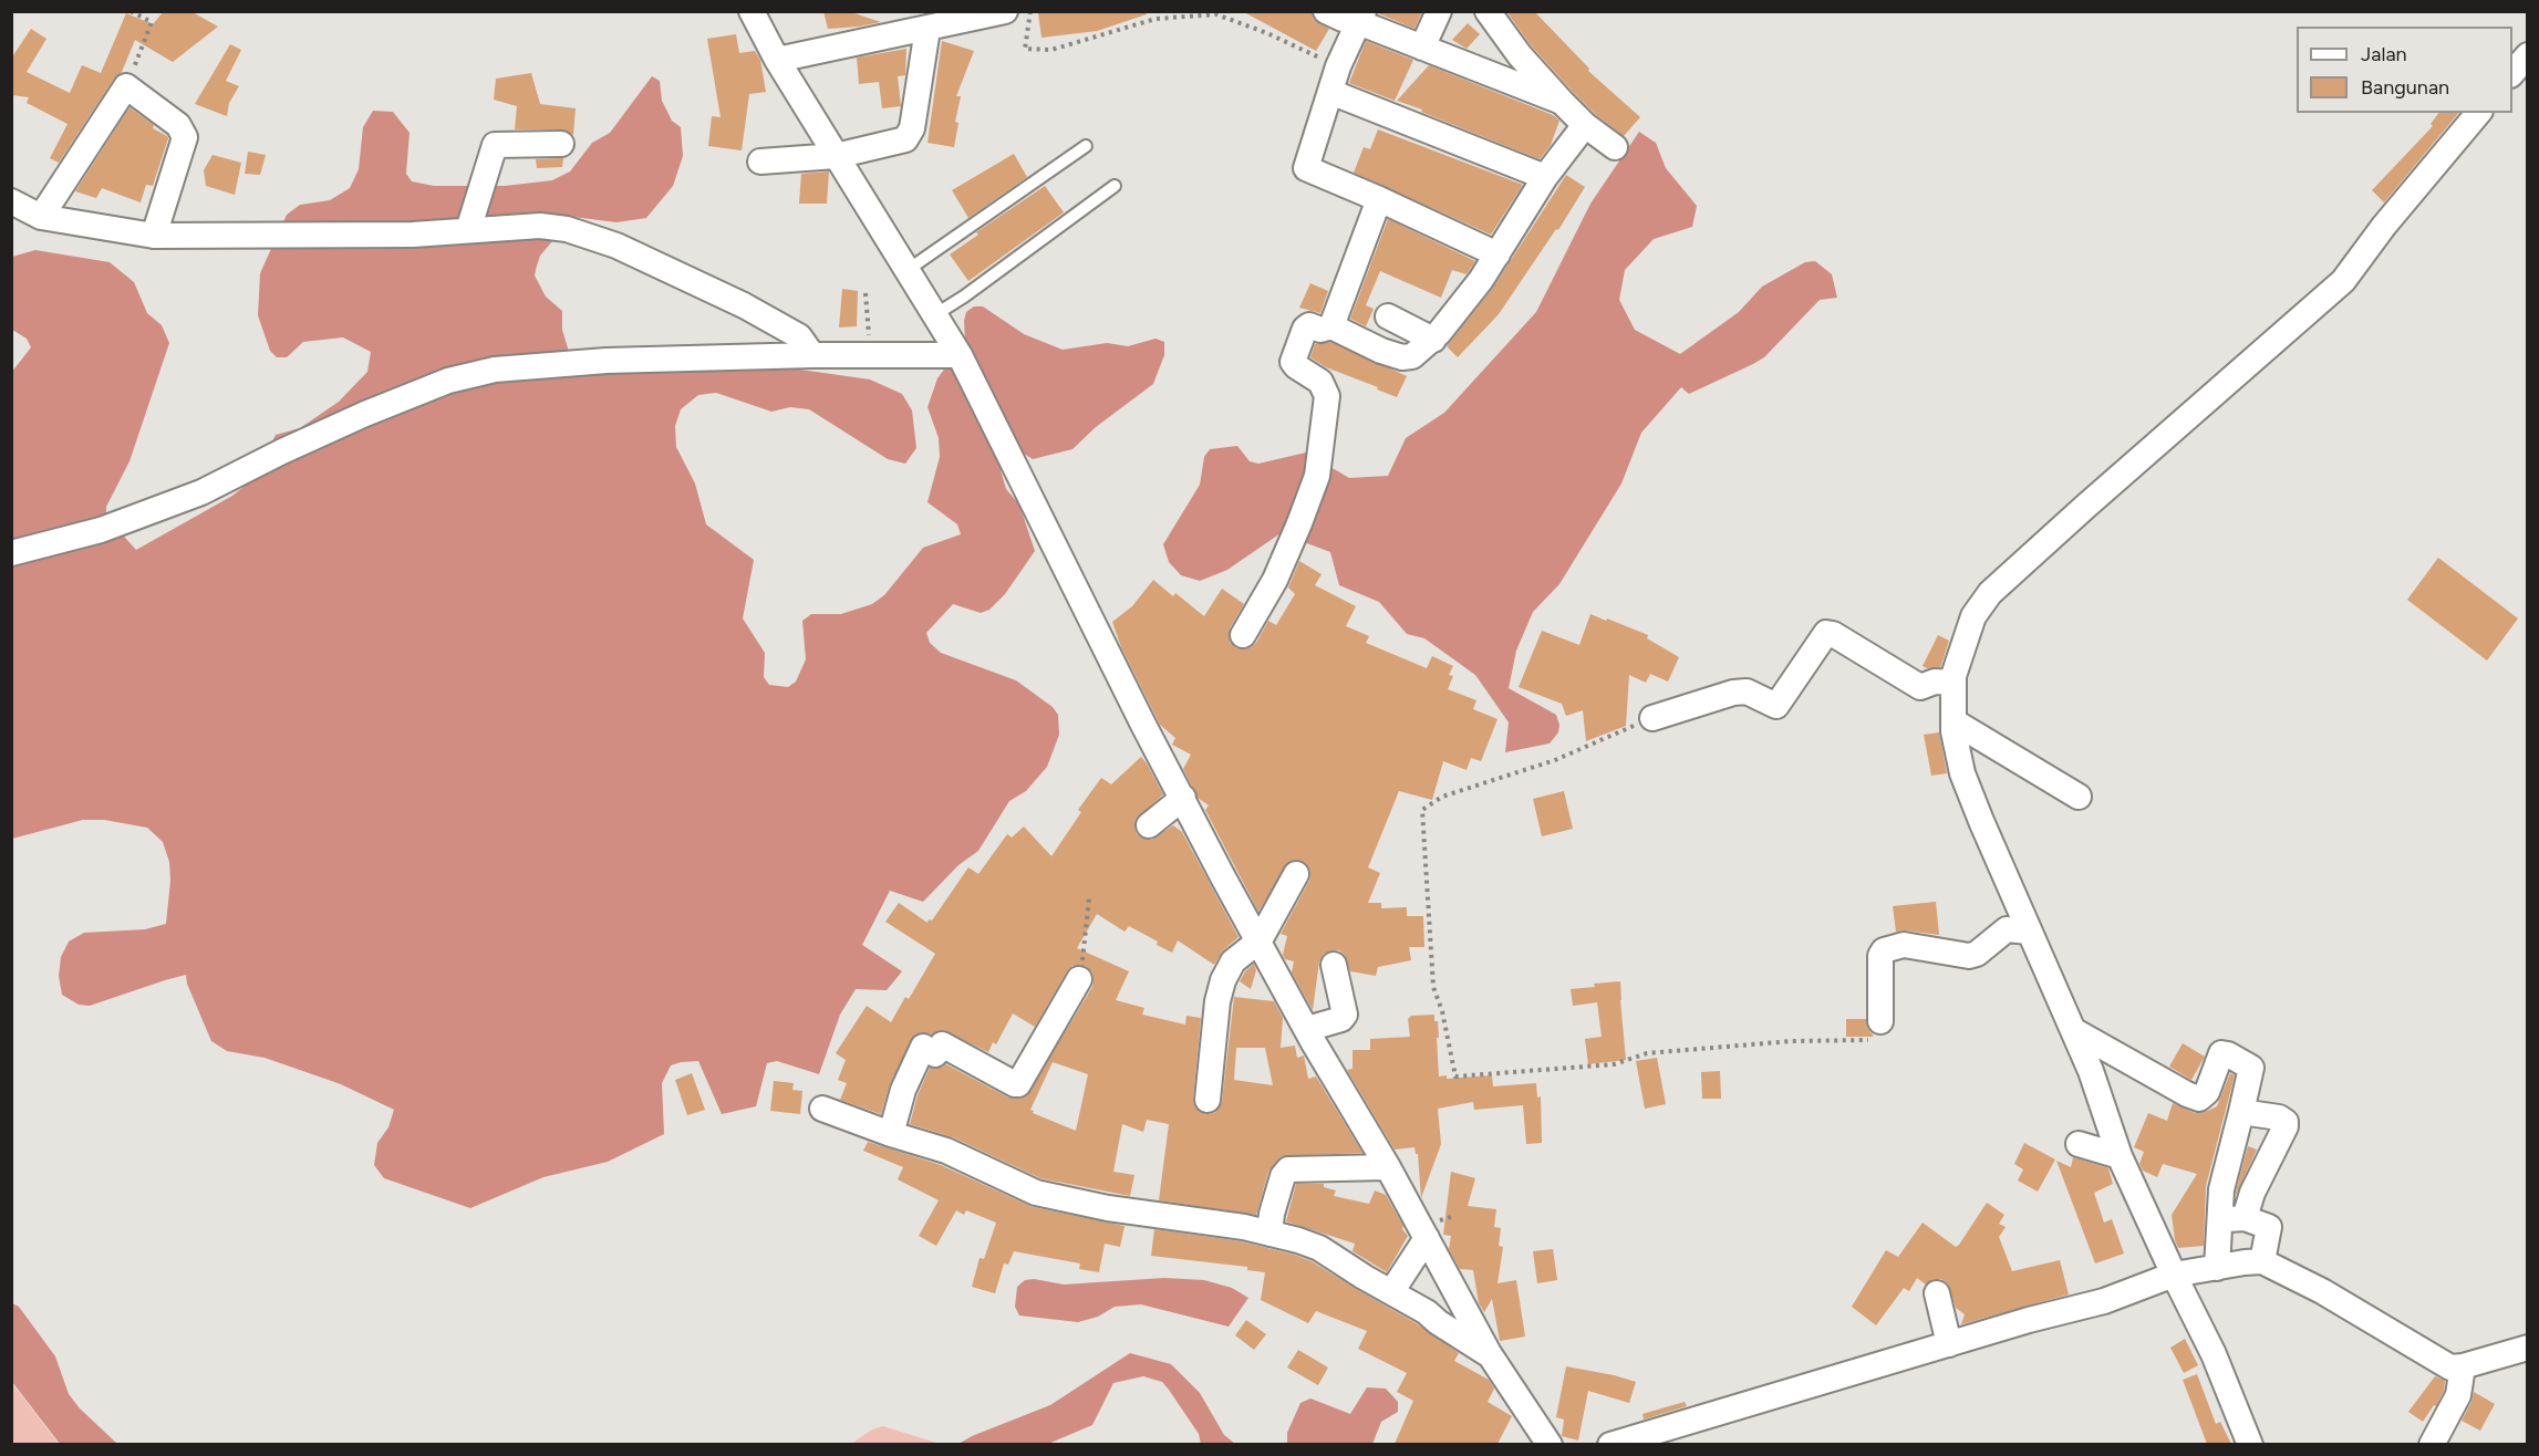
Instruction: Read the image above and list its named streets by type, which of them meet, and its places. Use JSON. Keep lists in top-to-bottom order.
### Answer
{
  "legend": ["Jalan", "Bangunan"]
}
